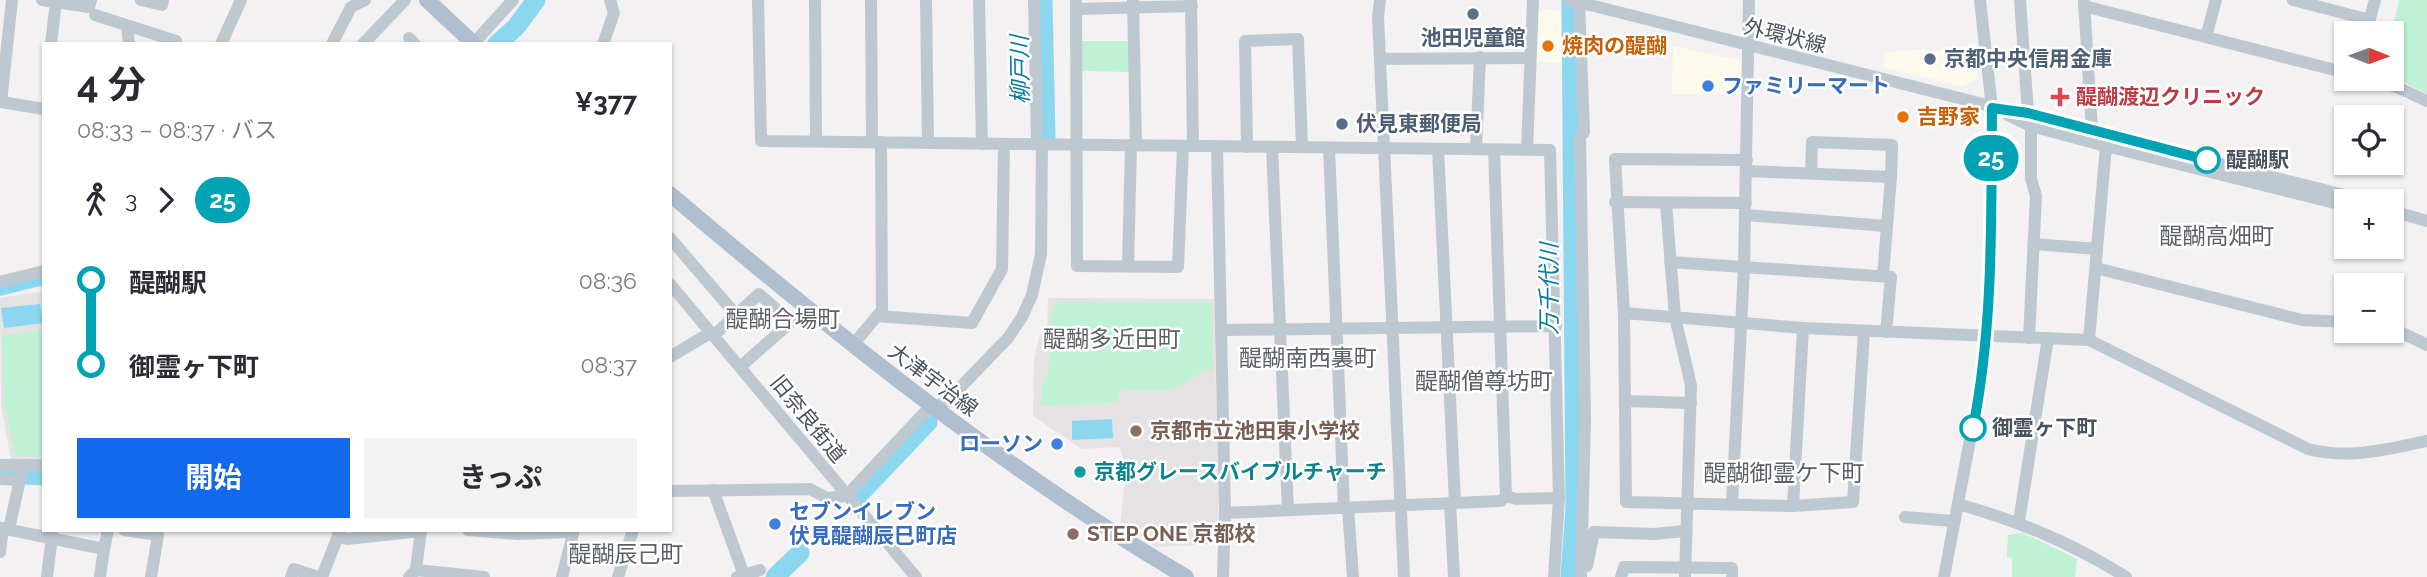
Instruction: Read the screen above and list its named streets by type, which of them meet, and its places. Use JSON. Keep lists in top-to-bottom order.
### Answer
{
  "streets": {
    "main road": ["大津宇治線"],
    "street": ["外環状線", "旧奈良街道"]
  },
  "districts": [
    "醍醐高畑町",
    "醍醐合場町",
    "醍醐多近田町",
    "醍醐南西裏町",
    "醍醐僧尊坊町",
    "醍醐御霊ケ下町",
    "醍醐辰己町"
  ],
  "water": ["柳戸川", "万千代川"],
  "places": {
    "other": [
      "池田児童館",
      "焼肉の醍醐",
      "京都中央信用金庫",
      "ファミリーマート",
      "吉野家",
      "伏見東郵便局",
      "醍醐駅",
      "御霊ヶ下町",
      "京都市立池田東小学校",
      "ローソン",
      "京都グレースバイブルチャーチ",
      "セブンイレブン 伏見醍醐辰巳町店",
      "STEP ONE 京都校"
    ],
    "health": ["醍醐渡辺クリニック"]
  },
  "lines": ["bus line 25"],
  "north": "right",
  "page": {
    "on_map": "25",
    "map_buttons": ["+", "−"],
    "heading": ["4 分", "08:33 – 08:37 · バス", "¥377"],
    "legs": ["3", "25"],
    "list": [
      {
        "name": "醍醐駅",
        "value": "08:36"
      },
      {
        "name": "御霊ヶ下町",
        "value": "08:37"
      }
    ],
    "buttons": ["開始", "きっぷ"]
  }
}
